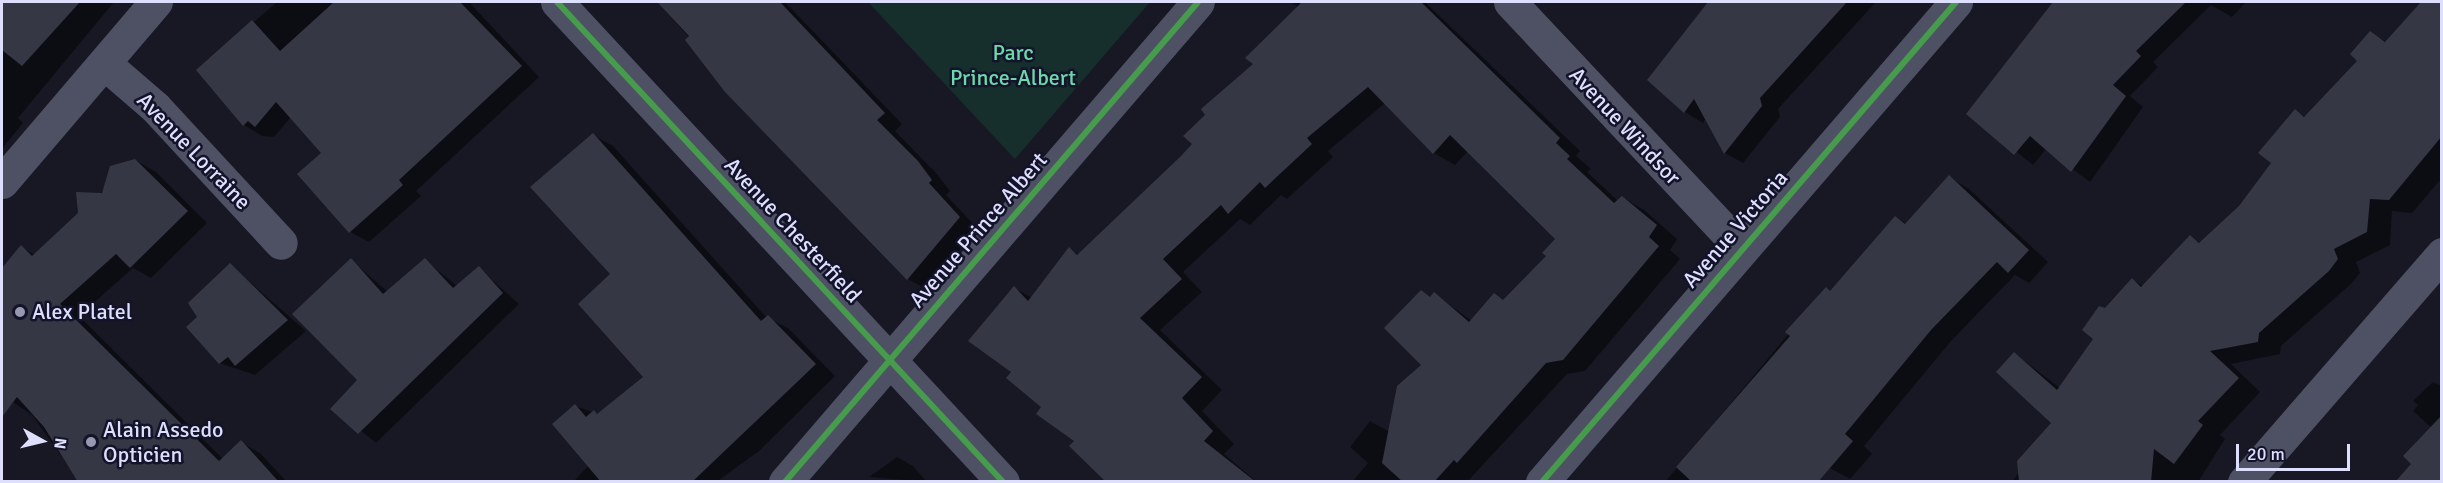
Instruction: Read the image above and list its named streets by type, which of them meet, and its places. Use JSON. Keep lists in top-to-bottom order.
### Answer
{
  "streets": {
    "street": [
      "Avenue Windsor",
      "Avenue Lorraine",
      "Avenue Victoria",
      "Avenue Chesterfield",
      "Avenue Prince Albert"
    ]
  },
  "crossings": [
    ["Avenue Windsor", "Avenue Victoria"],
    ["Avenue Chesterfield", "Avenue Prince Albert"]
  ],
  "parks": ["Parc Prince-Albert"],
  "places": ["Alex Platel", "Alain Assedo Opticien"],
  "scale_bar": "20 m",
  "north": "right"
}
